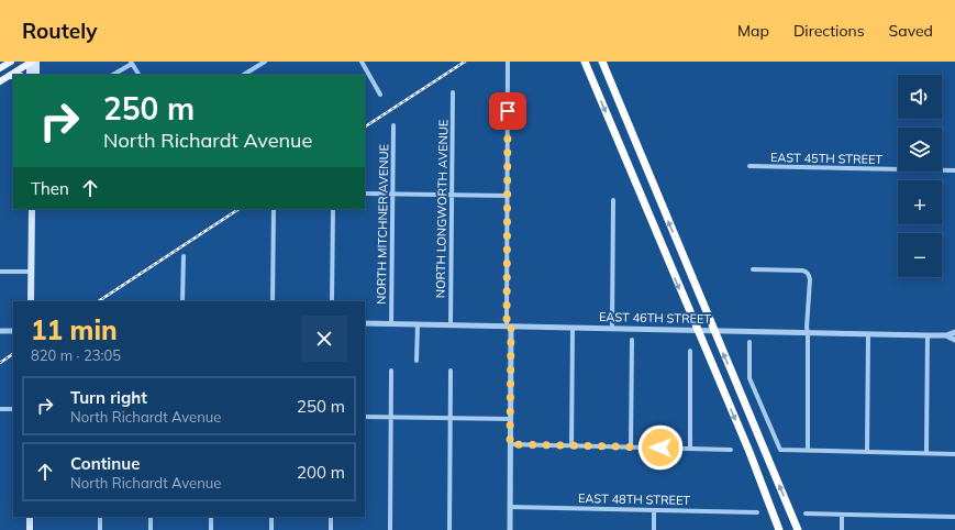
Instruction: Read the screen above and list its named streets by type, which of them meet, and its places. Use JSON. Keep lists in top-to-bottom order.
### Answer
{
  "streets": {
    "street": [
      "EAST 45TH STREET",
      "NORTH LONGWORTH AVENUE",
      "NORTH MITCHNER AVENUE",
      "EAST 46TH STREET",
      "EAST 48TH STREET"
    ]
  },
  "crossings": [
    ["NORTH LONGWORTH AVENUE", "EAST 46TH STREET"],
    ["NORTH MITCHNER AVENUE", "EAST 46TH STREET"]
  ],
  "page": {
    "header": "Routely",
    "nav": ["Map", "Directions", "Saved"],
    "map_buttons": ["+", "−"],
    "turn": ["250 m", "North Richardt Avenue"],
    "then": "Then",
    "heading": ["11 min", "820 m · 23:05"],
    "list": [
      {
        "name": "Turn right",
        "note": "North Richardt Avenue",
        "value": "250 m"
      },
      {
        "name": "Continue",
        "note": "North Richardt Avenue",
        "value": "200 m"
      }
    ]
  }
}
